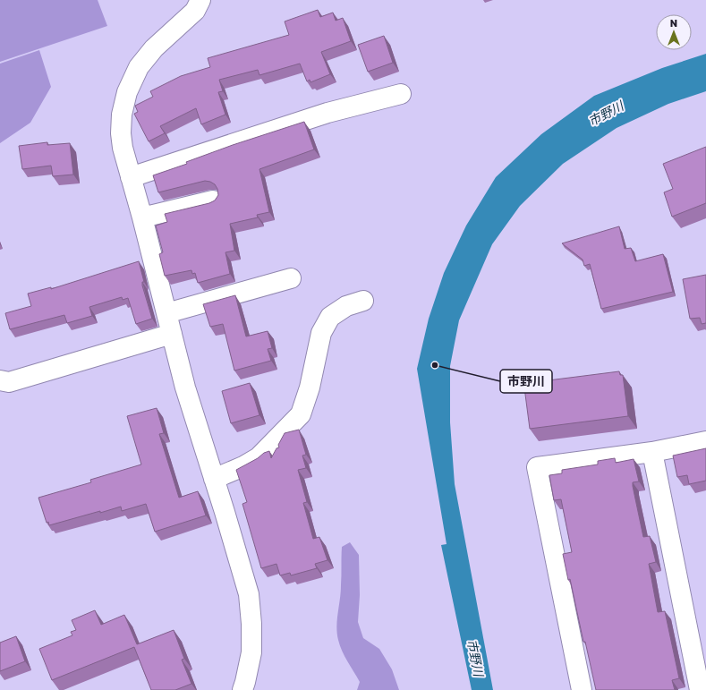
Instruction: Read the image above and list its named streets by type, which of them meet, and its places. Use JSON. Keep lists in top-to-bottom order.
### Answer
{
  "water": ["市野川"],
  "places": ["市野川"],
  "north": "top"
}
